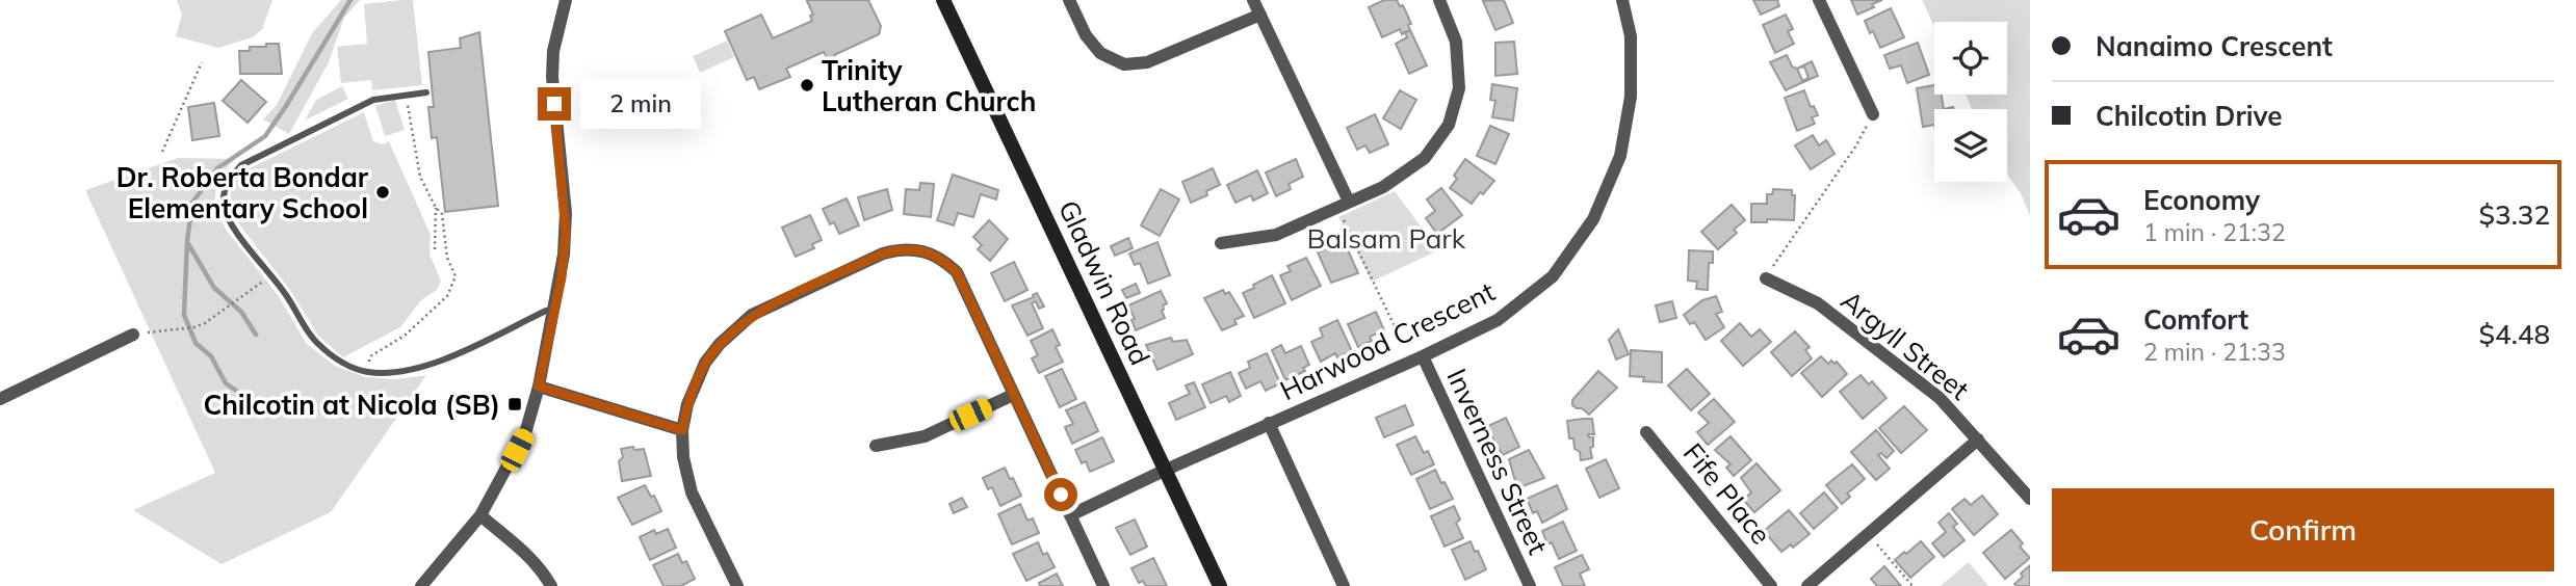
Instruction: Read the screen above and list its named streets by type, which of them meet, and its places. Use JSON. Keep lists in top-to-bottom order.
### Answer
{
  "streets": {
    "main road": ["Gladwin Road"],
    "street": [
      "Harwood Crescent",
      "Argyll Street",
      "Inverness Street",
      "Fife Place"
    ]
  },
  "crossings": [
    ["Gladwin Road", "Harwood Crescent"],
    ["Harwood Crescent", "Inverness Street"]
  ],
  "parks": ["Balsam Park"],
  "places": {
    "other": ["Trinity Lutheran Church", "Dr. Roberta Bondar Elementary School"],
    "transit": ["Chilcotin at Nicola (SB)"]
  },
  "page": {
    "banner": ["Nanaimo Crescent", "Chilcotin Drive"],
    "bubble": "2 min",
    "list": [
      {
        "name": "Economy",
        "note": "1 min · 21:32",
        "value": "$3.32"
      },
      {
        "name": "Comfort",
        "note": "2 min · 21:33",
        "value": "$4.48"
      }
    ],
    "buttons": "Confirm"
  }
}
